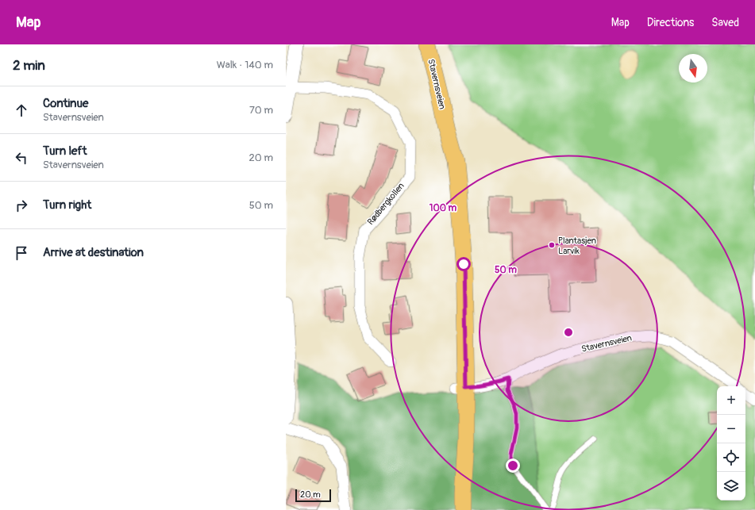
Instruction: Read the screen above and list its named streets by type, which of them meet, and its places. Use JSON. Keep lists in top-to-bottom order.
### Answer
{
  "streets": {
    "main road": ["Stavernsveien"],
    "street": ["Rødbergkollen"]
  },
  "places": ["Plantasjen Larvik"],
  "scale_bar": "20 m",
  "north": "bottom",
  "page": {
    "header": "Map",
    "nav": ["Map", "Directions", "Saved"],
    "heading": ["2 min", "Walk · 140 m"],
    "list": [
      ["Continue", "Stavernsveien", "70 m"],
      ["Turn left", "Stavernsveien", "20 m"],
      ["Turn right", "50 m"],
      "Arrive at destination"
    ],
    "map_buttons": ["+", "−"],
    "scale": "20 m"
  },
  "rings": ["100 m", "50 m"]
}
